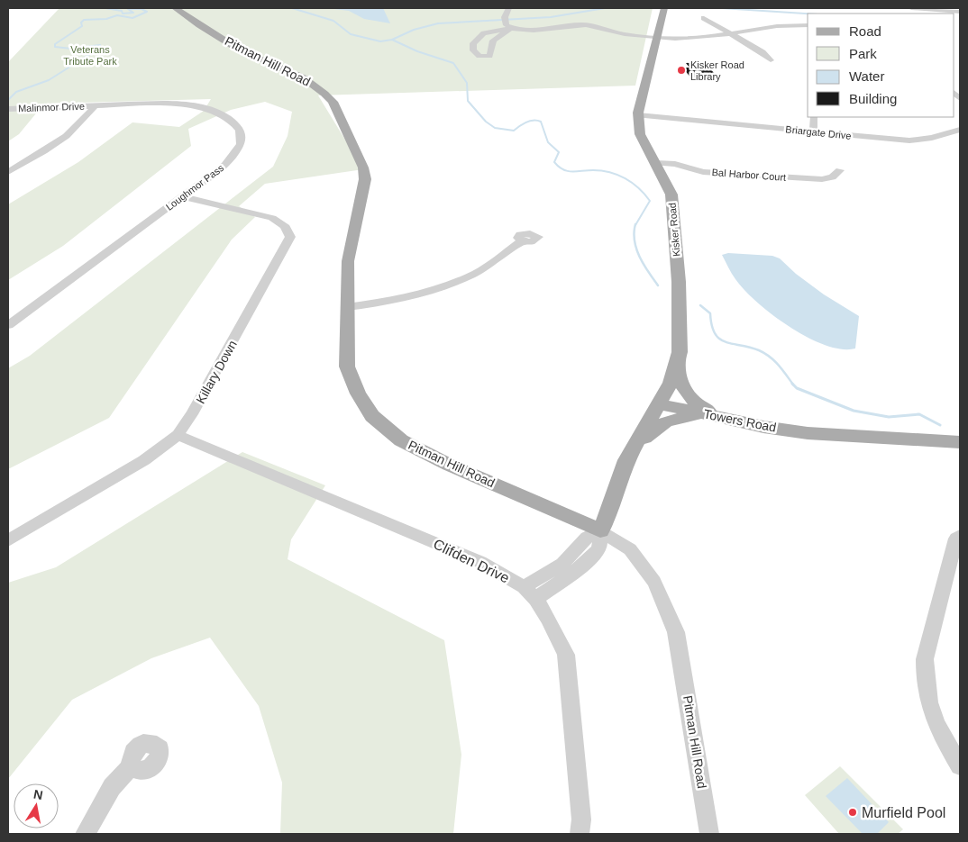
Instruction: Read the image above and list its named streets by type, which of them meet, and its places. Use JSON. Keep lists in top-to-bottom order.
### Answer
{
  "streets": {
    "main road": ["Pitman Hill Road", "Kisker Road", "Towers Road"],
    "street": [
      "Malinmor Drive",
      "Briargate Drive",
      "Bal Harbor Court",
      "Loughmor Pass",
      "Killary Down",
      "Clifden Drive"
    ]
  },
  "crossings": [
    ["Malinmor Drive", "Loughmor Pass"],
    ["Briargate Drive", "Kisker Road"],
    ["Bal Harbor Court", "Kisker Road"],
    ["Loughmor Pass", "Killary Down"],
    ["Kisker Road", "Towers Road"],
    ["Killary Down", "Clifden Drive"]
  ],
  "parks": ["Veterans Tribute Park"],
  "places": ["Kisker Road Library", "Murfield Pool"],
  "legend": [
    "Road",
    "Park",
    "Water",
    "Building"
  ],
  "north": "top"
}
